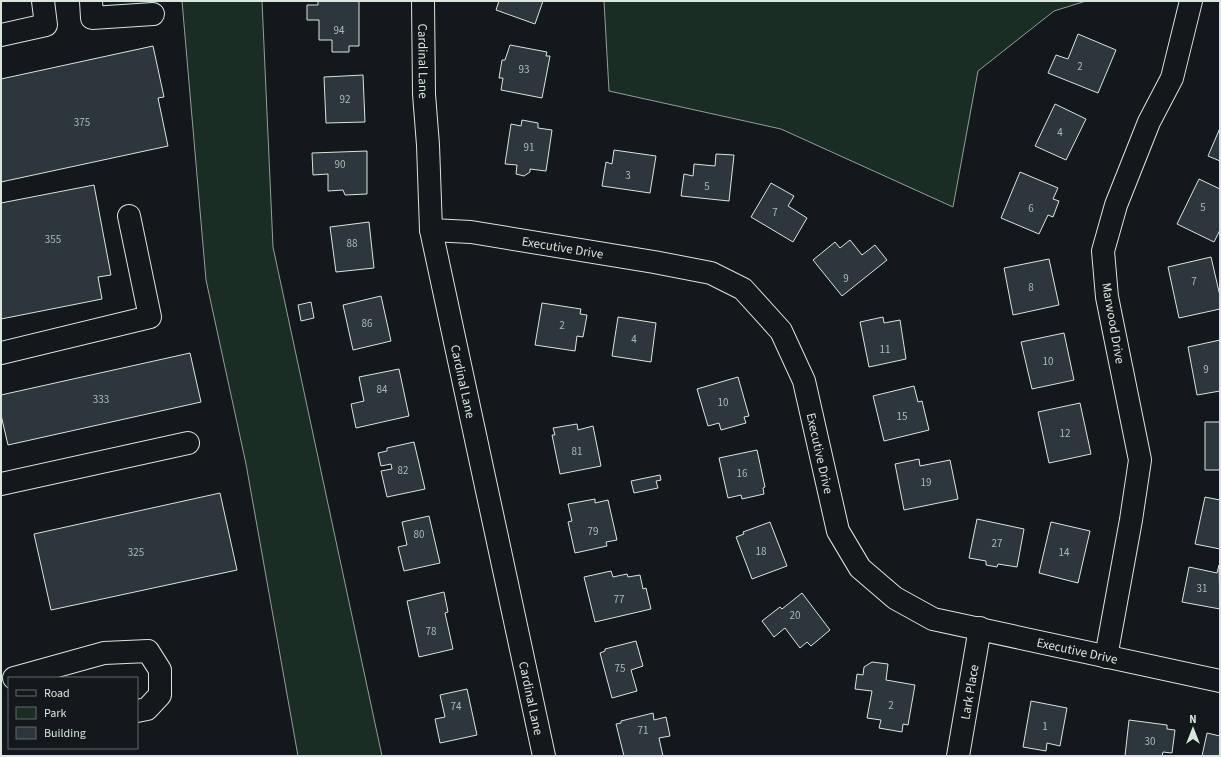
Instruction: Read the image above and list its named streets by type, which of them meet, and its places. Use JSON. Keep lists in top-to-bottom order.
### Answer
{
  "streets": {
    "street": [
      "Cardinal Lane",
      "Executive Drive",
      "Marwood Drive",
      "Lark Place"
    ]
  },
  "crossings": [
    ["Cardinal Lane", "Executive Drive"],
    ["Executive Drive", "Marwood Drive"],
    ["Executive Drive", "Lark Place"]
  ],
  "house_numbers": [
    "94",
    "2",
    "93",
    "92",
    "375",
    "4",
    "91",
    "90",
    "3",
    "5",
    "5",
    "6",
    "7",
    "355",
    "88",
    "9",
    "7",
    "8",
    "86",
    "2",
    "4",
    "11",
    "10",
    "9",
    "84",
    "333",
    "10",
    "15",
    "12",
    "81",
    "82",
    "16",
    "19",
    "79",
    "80",
    "27",
    "18",
    "325",
    "14",
    "31",
    "77",
    "20",
    "78",
    "75",
    "2",
    "74",
    "1",
    "71",
    "30"
  ],
  "legend": ["Road", "Park", "Building"],
  "north": "top"
}
